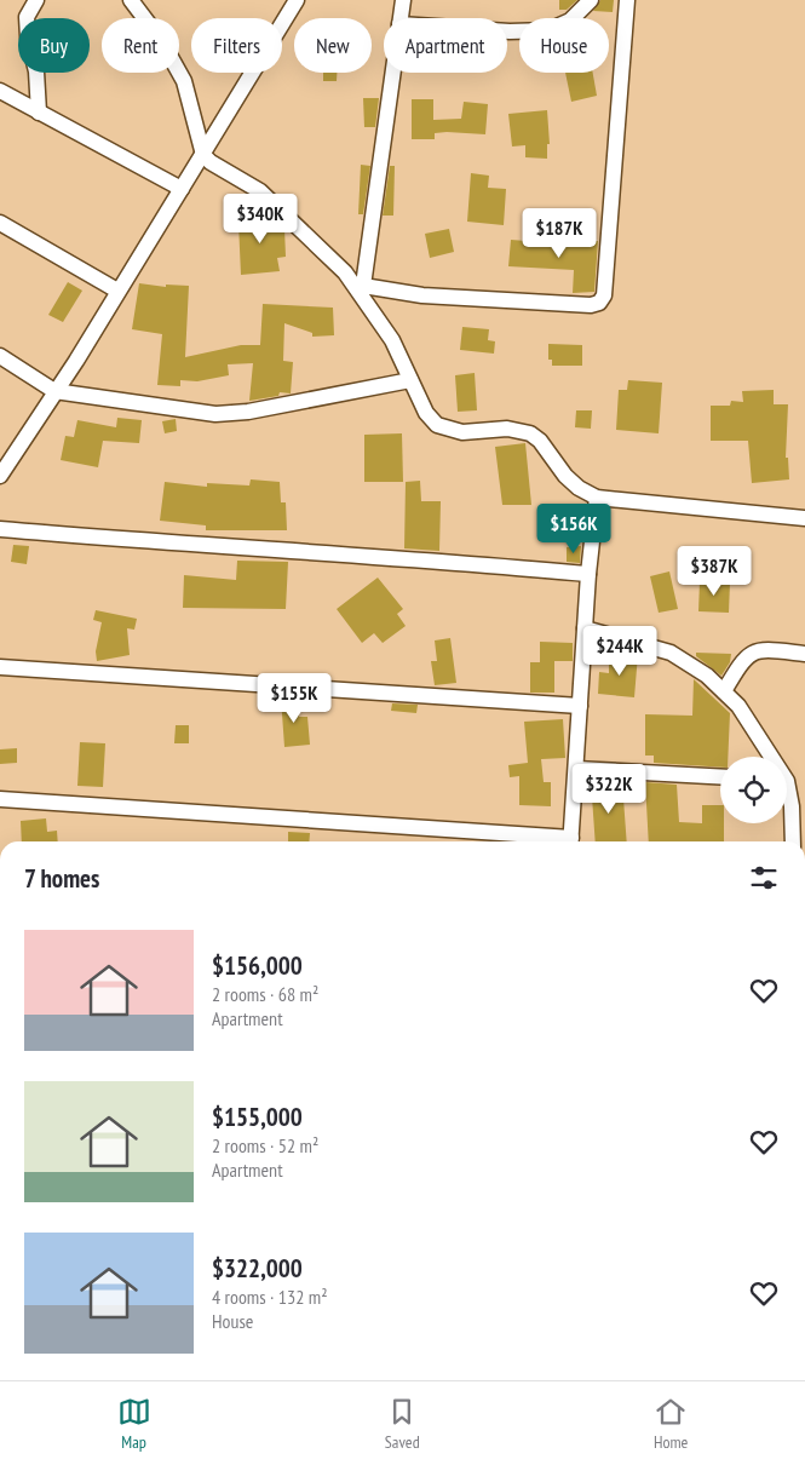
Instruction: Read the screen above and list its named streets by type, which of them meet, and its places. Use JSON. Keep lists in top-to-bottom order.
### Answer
{
  "page": {
    "chip": [
      "Buy",
      "Rent",
      "Filters",
      "New",
      "Apartment",
      "House"
    ],
    "price": [
      "$340K",
      "$187K",
      "$156K",
      "$387K",
      "$244K",
      "$155K",
      "$322K"
    ],
    "heading": "7 homes",
    "list": [
      {
        "name": "$156,000",
        "note": "2 rooms · 68 m² · Apartment"
      },
      {
        "name": "$155,000",
        "note": "2 rooms · 52 m² · Apartment"
      },
      {
        "name": "$322,000",
        "note": "4 rooms · 132 m² · House"
      }
    ],
    "tabs": ["Map", "Saved", "Home"]
  }
}
